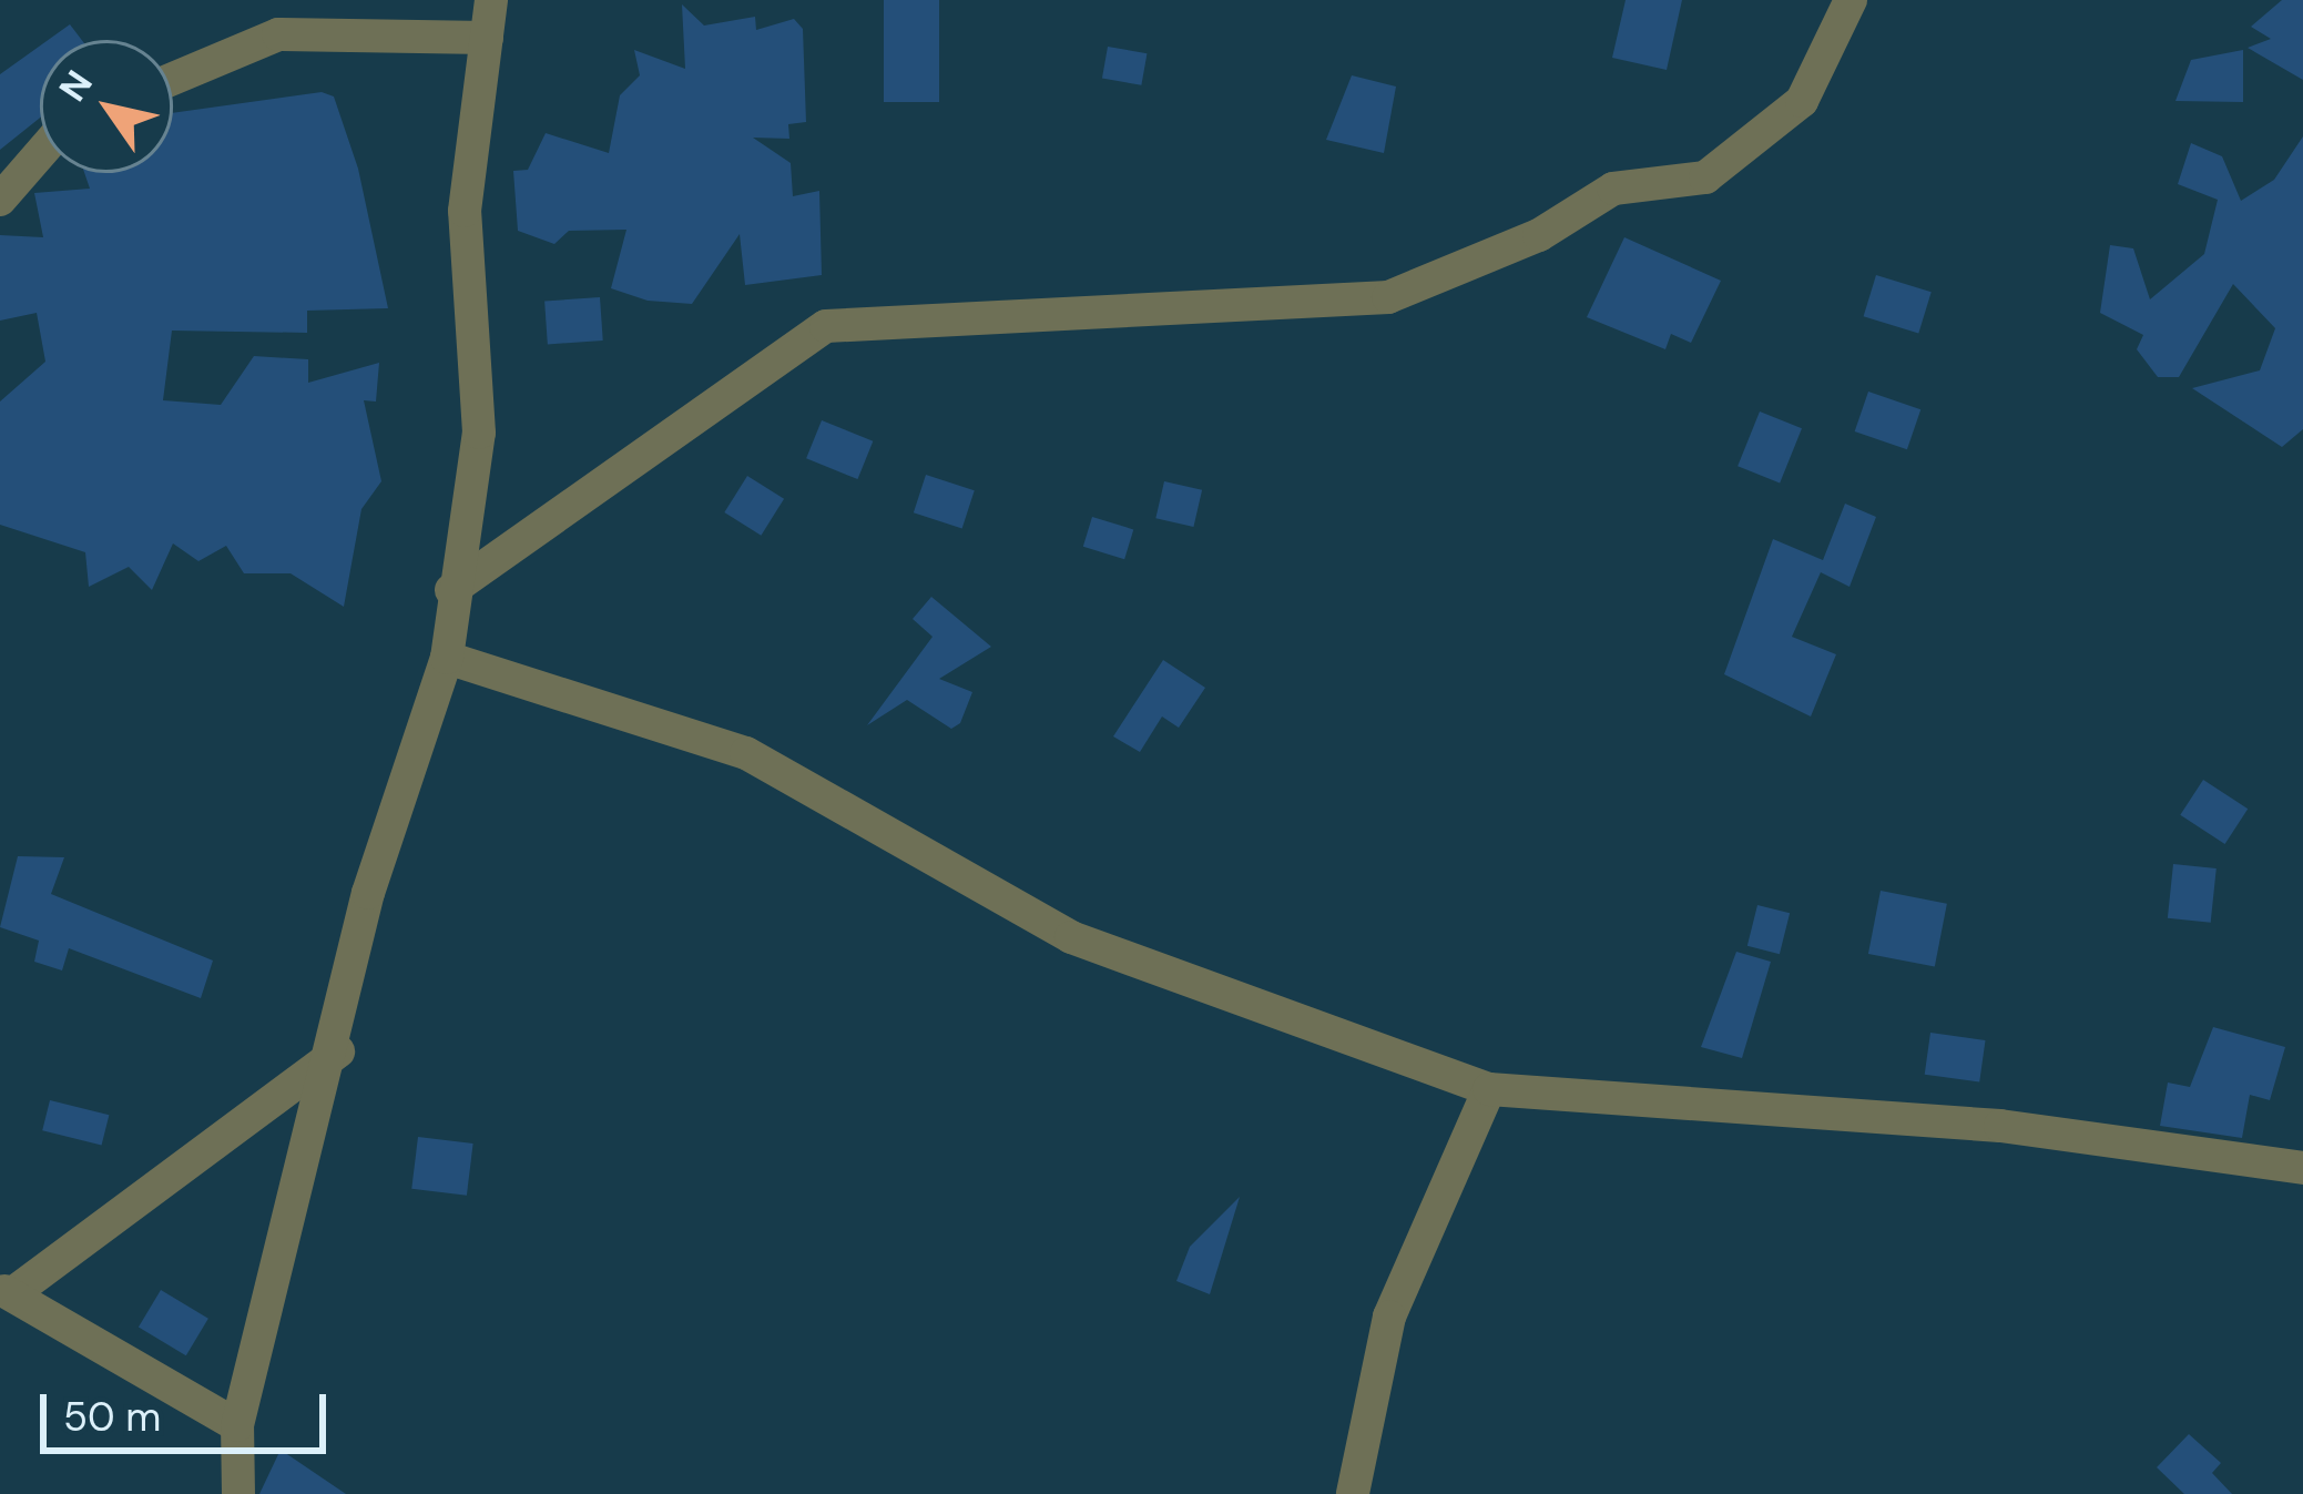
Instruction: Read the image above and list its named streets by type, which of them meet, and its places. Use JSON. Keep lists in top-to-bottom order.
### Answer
{
  "scale_bar": "50 m",
  "north": "top left"
}
